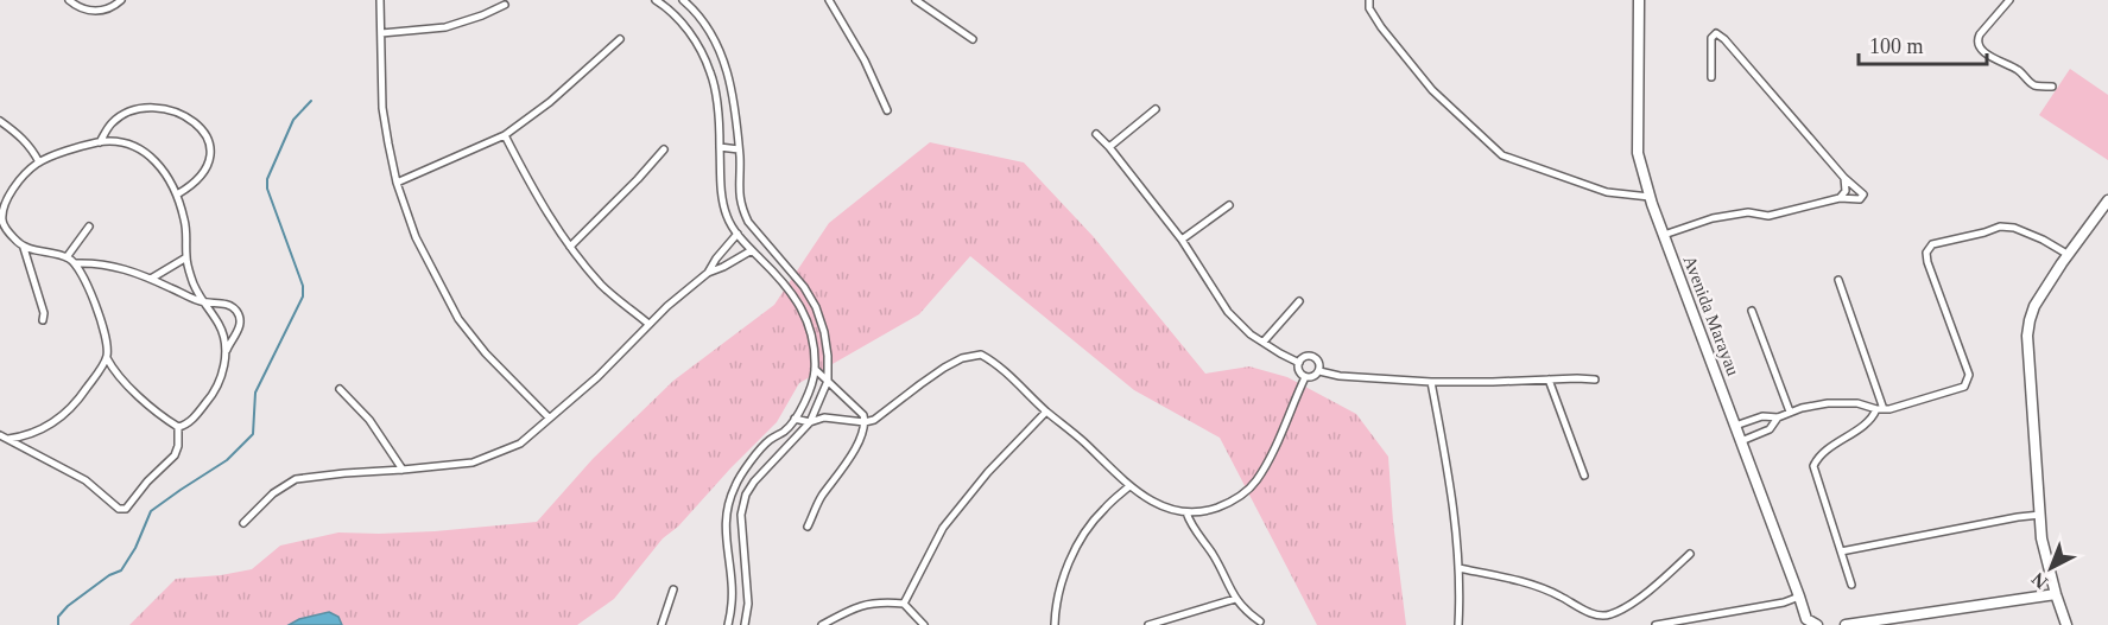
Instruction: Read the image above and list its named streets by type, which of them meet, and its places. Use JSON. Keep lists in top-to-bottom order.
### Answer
{
  "streets": {
    "street": ["Avenida Marayau"]
  },
  "scale_bar": "100 m",
  "north": "bottom left"
}
